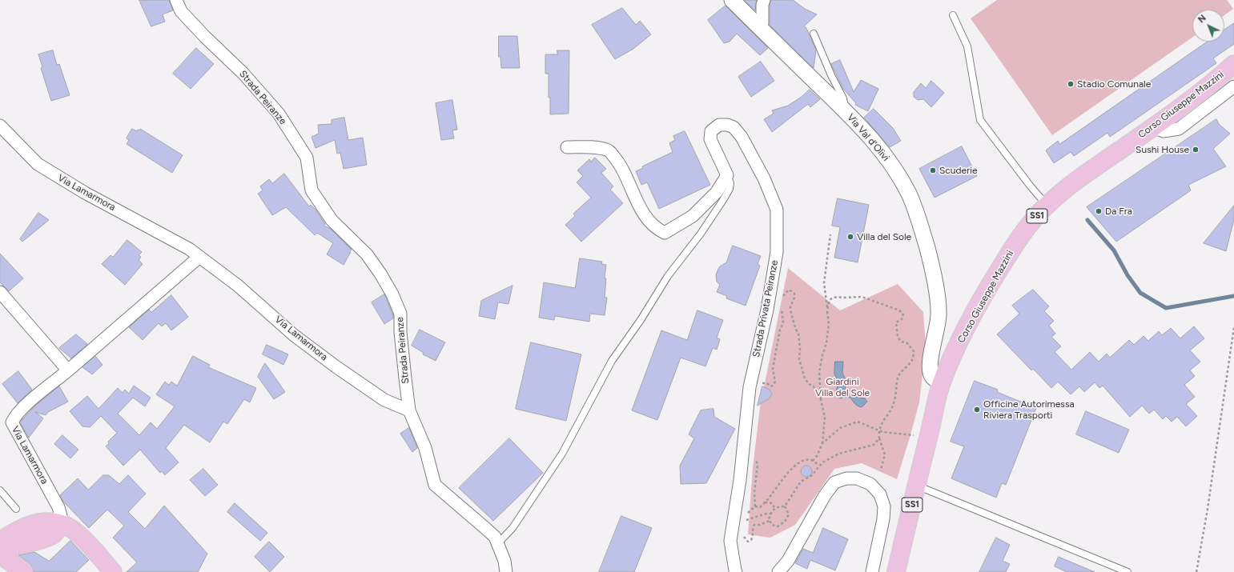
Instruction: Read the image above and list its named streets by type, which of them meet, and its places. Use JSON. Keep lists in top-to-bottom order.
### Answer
{
  "streets": {
    "main road": ["Corso Giuseppe Mazzini", "SS1"],
    "street": [
      "Strada Peiranze",
      "Via Val d'Olivi",
      "Via Lamarmora",
      "Strada Privata Peiranze"
    ]
  },
  "crossings": [
    ["Strada Peiranze", "Via Lamarmora"],
    ["Corso Giuseppe Mazzini", "Via Val d'Olivi"],
    ["Corso Giuseppe Mazzini", "SS1"]
  ],
  "parks": ["Giardini Villa del Sole"],
  "places": [
    "Stadio Comunale",
    "Sushi House",
    "Scuderie",
    "Da Fra",
    "Villa del Sole",
    "Officine Autorimessa Riviera Trasporti"
  ],
  "north": "top left"
}
